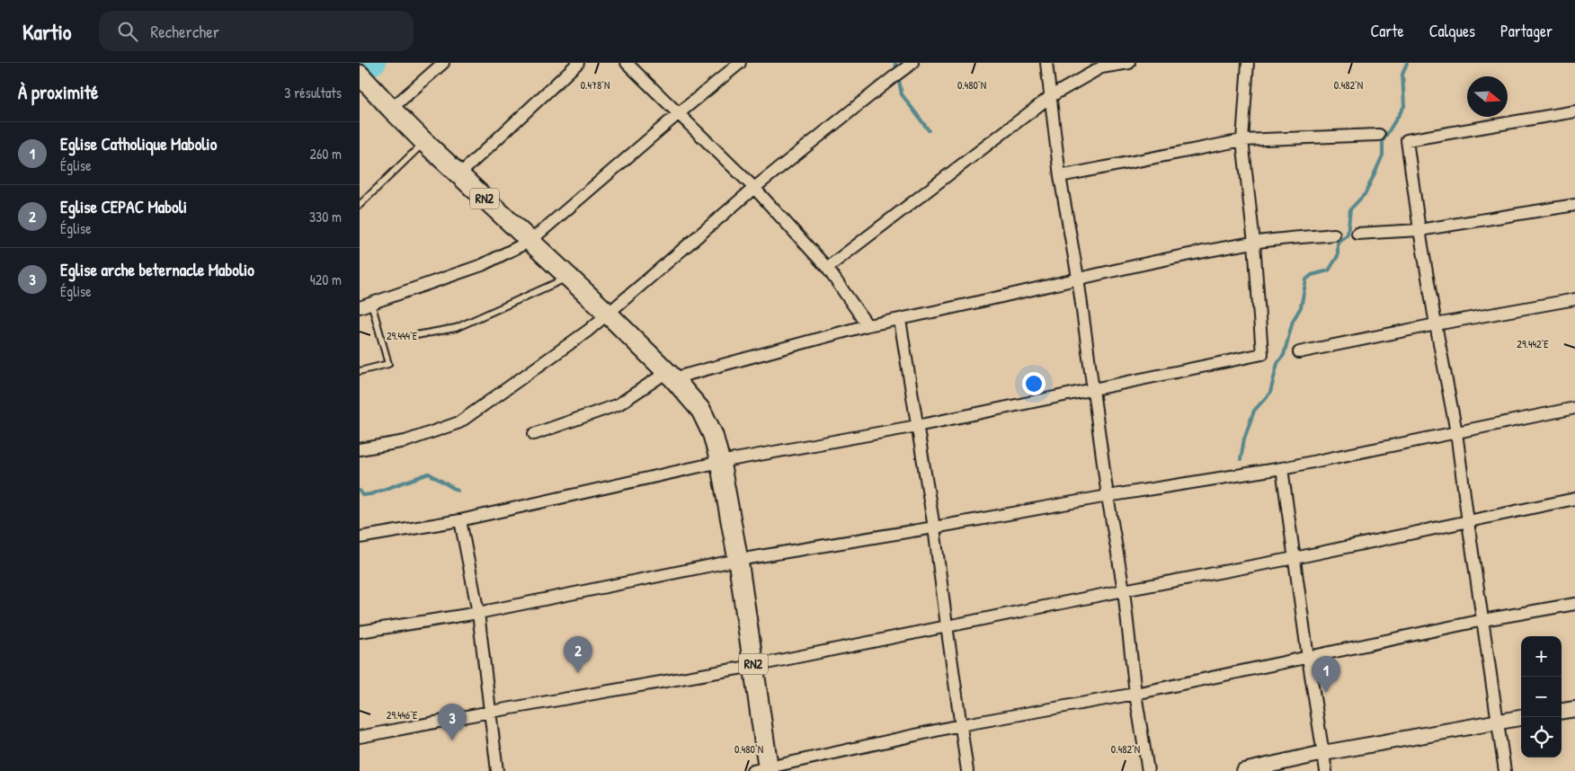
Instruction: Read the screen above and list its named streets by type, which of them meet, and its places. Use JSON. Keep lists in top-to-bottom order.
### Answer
{
  "streets": {
    "highway": ["RN2"]
  },
  "north": "right",
  "page": {
    "header": "Kartio",
    "search": "Rechercher",
    "nav": ["Carte", "Calques", "Partager"],
    "heading": ["À proximité", "3 résultats"],
    "list": [
      {
        "mark": "1",
        "name": "Eglise Catholique Mabolio",
        "note": "Église",
        "value": "260 m"
      },
      {
        "mark": "2",
        "name": "Eglise CEPAC Maboli",
        "note": "Église",
        "value": "330 m"
      },
      {
        "mark": "3",
        "name": "Eglise arche beternacle Mabolio",
        "note": "Église",
        "value": "420 m"
      }
    ],
    "map_buttons": ["+", "−"],
    "pins": ["2", "1", "3"]
  },
  "coordinates": [
    "0.478°N",
    "0.480°N",
    "0.482°N",
    "29.444°E",
    "29.442°E",
    "29.446°E"
  ]
}
